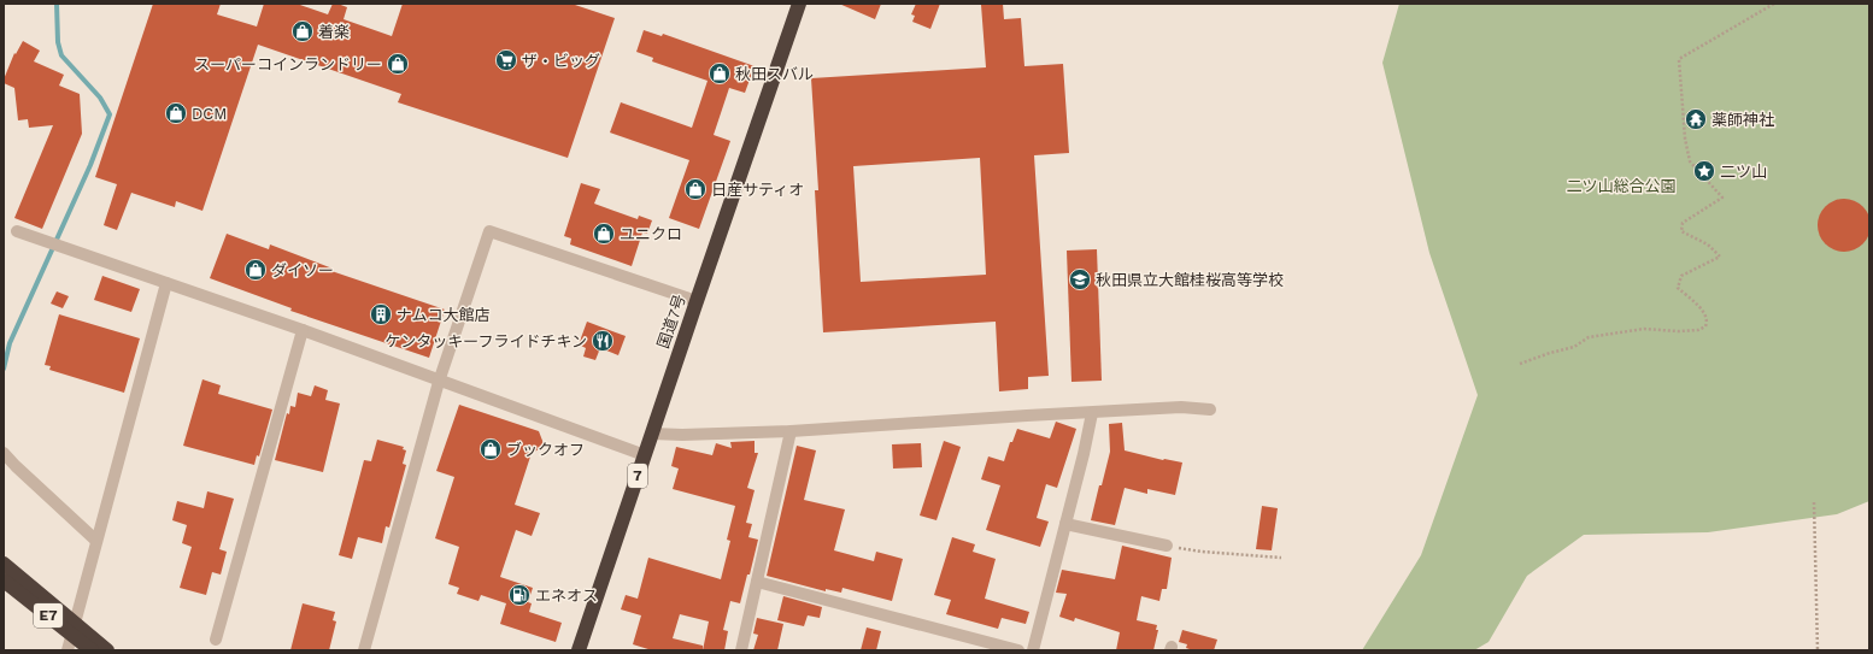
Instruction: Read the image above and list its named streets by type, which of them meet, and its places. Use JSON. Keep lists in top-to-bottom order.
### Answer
{
  "streets": {
    "highway": ["国道7号", "7", "E7"]
  },
  "parks": ["二ツ山総合公園"],
  "places": {
    "shop": [
      "着楽",
      "スーパーコインランドリー",
      "秋田スバル",
      "DCM",
      "日産サティオ",
      "ユニクロ",
      "ダイソー",
      "ブックオフ"
    ],
    "supermarket": ["ザ・ビッグ"],
    "temple": ["薬師神社"],
    "place": ["二ツ山"],
    "school or university": ["秋田県立大館桂桜高等学校"],
    "building": ["ナムコ大館店"],
    "restaurant": ["ケンタッキーフライドチキン"],
    "fuel station": ["エネオス"]
  }
}
